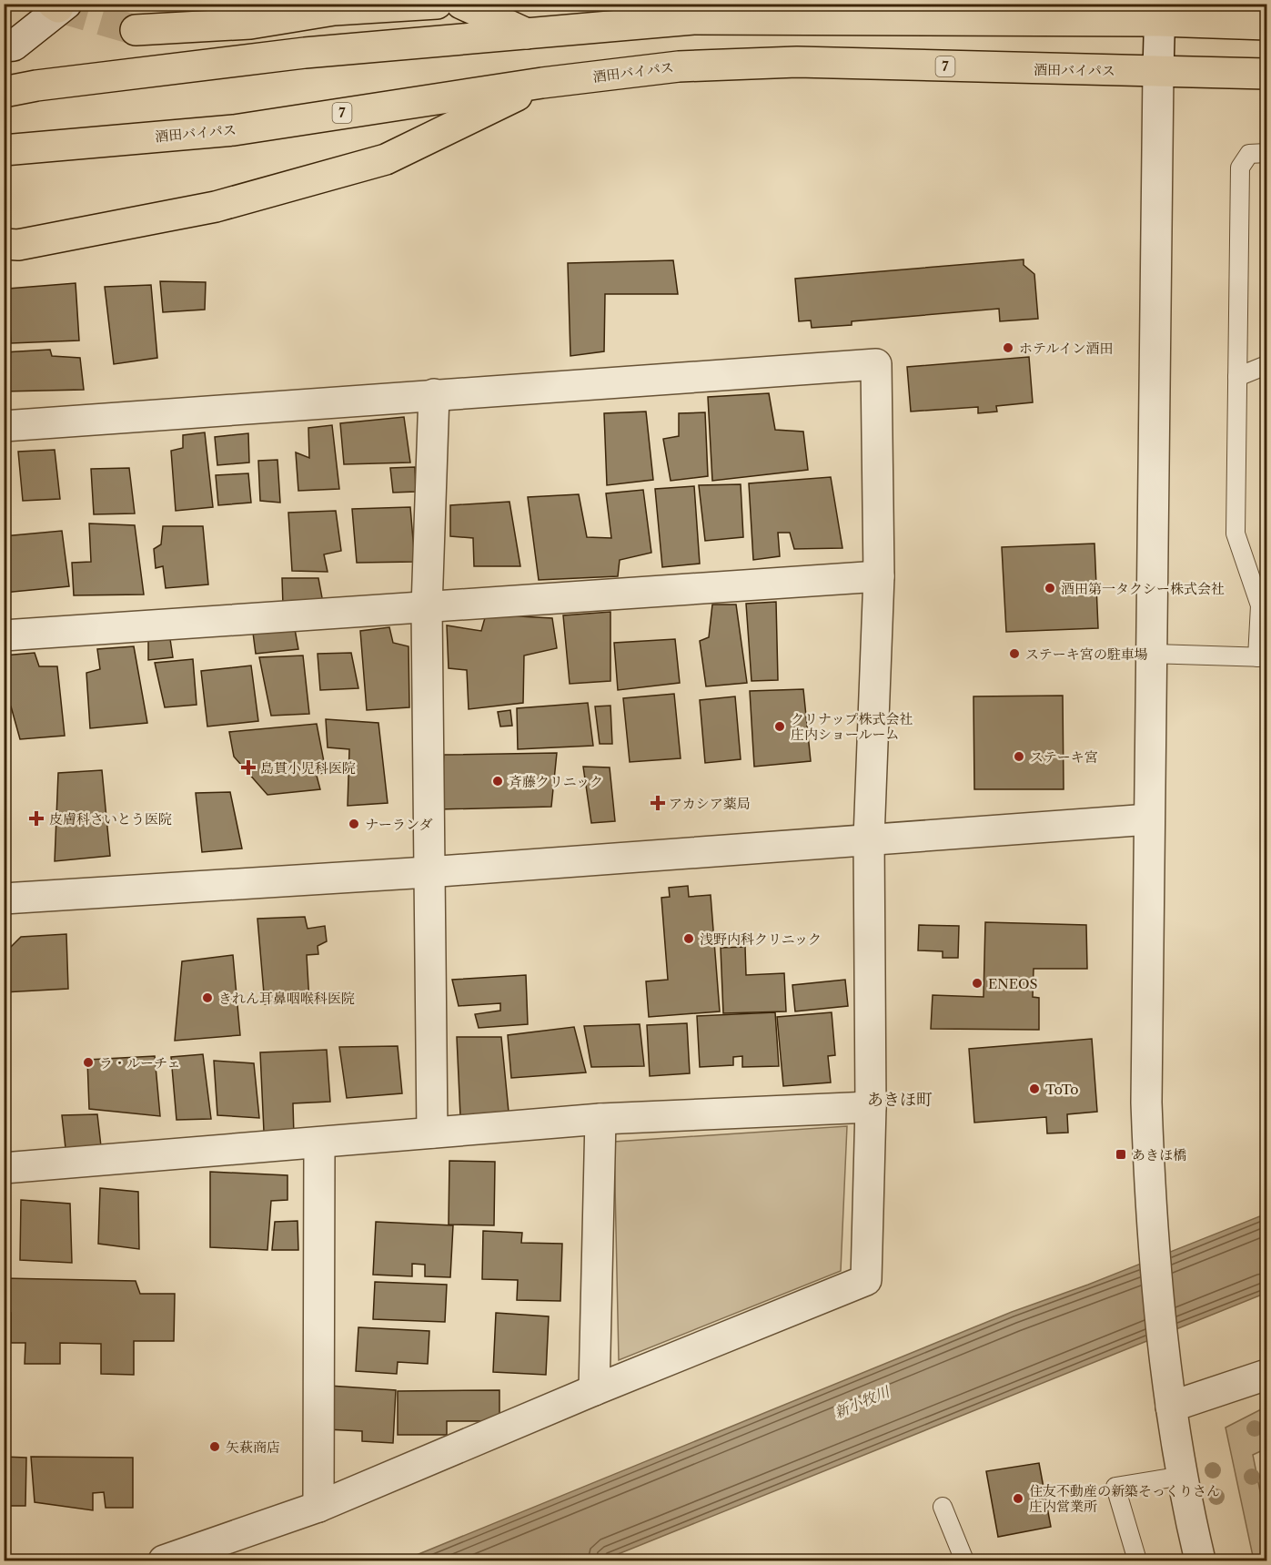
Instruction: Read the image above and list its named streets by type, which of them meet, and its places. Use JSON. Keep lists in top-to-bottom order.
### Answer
{
  "streets": {
    "highway": ["7", "酒田バイパス"]
  },
  "districts": ["あきほ町"],
  "water": ["新小牧川"],
  "places": {
    "other": [
      "ホテルイン酒田",
      "酒田第一タクシー株式会社",
      "ステーキ宮の駐車場",
      "クリナップ株式会社 庄内ショールーム",
      "ステーキ宮",
      "斉藤クリニック",
      "ナーランダ",
      "浅野内科クリニック",
      "ENEOS",
      "きれん耳鼻咽喉科医院",
      "ラ・ルーチェ",
      "ToTo",
      "矢萩商店",
      "住友不動産の新築そっくりさん 庄内営業所"
    ],
    "health": ["島貫小児科医院", "アカシア薬局", "皮膚科さいとう医院"],
    "transit": ["あきほ橋"]
  }
}
